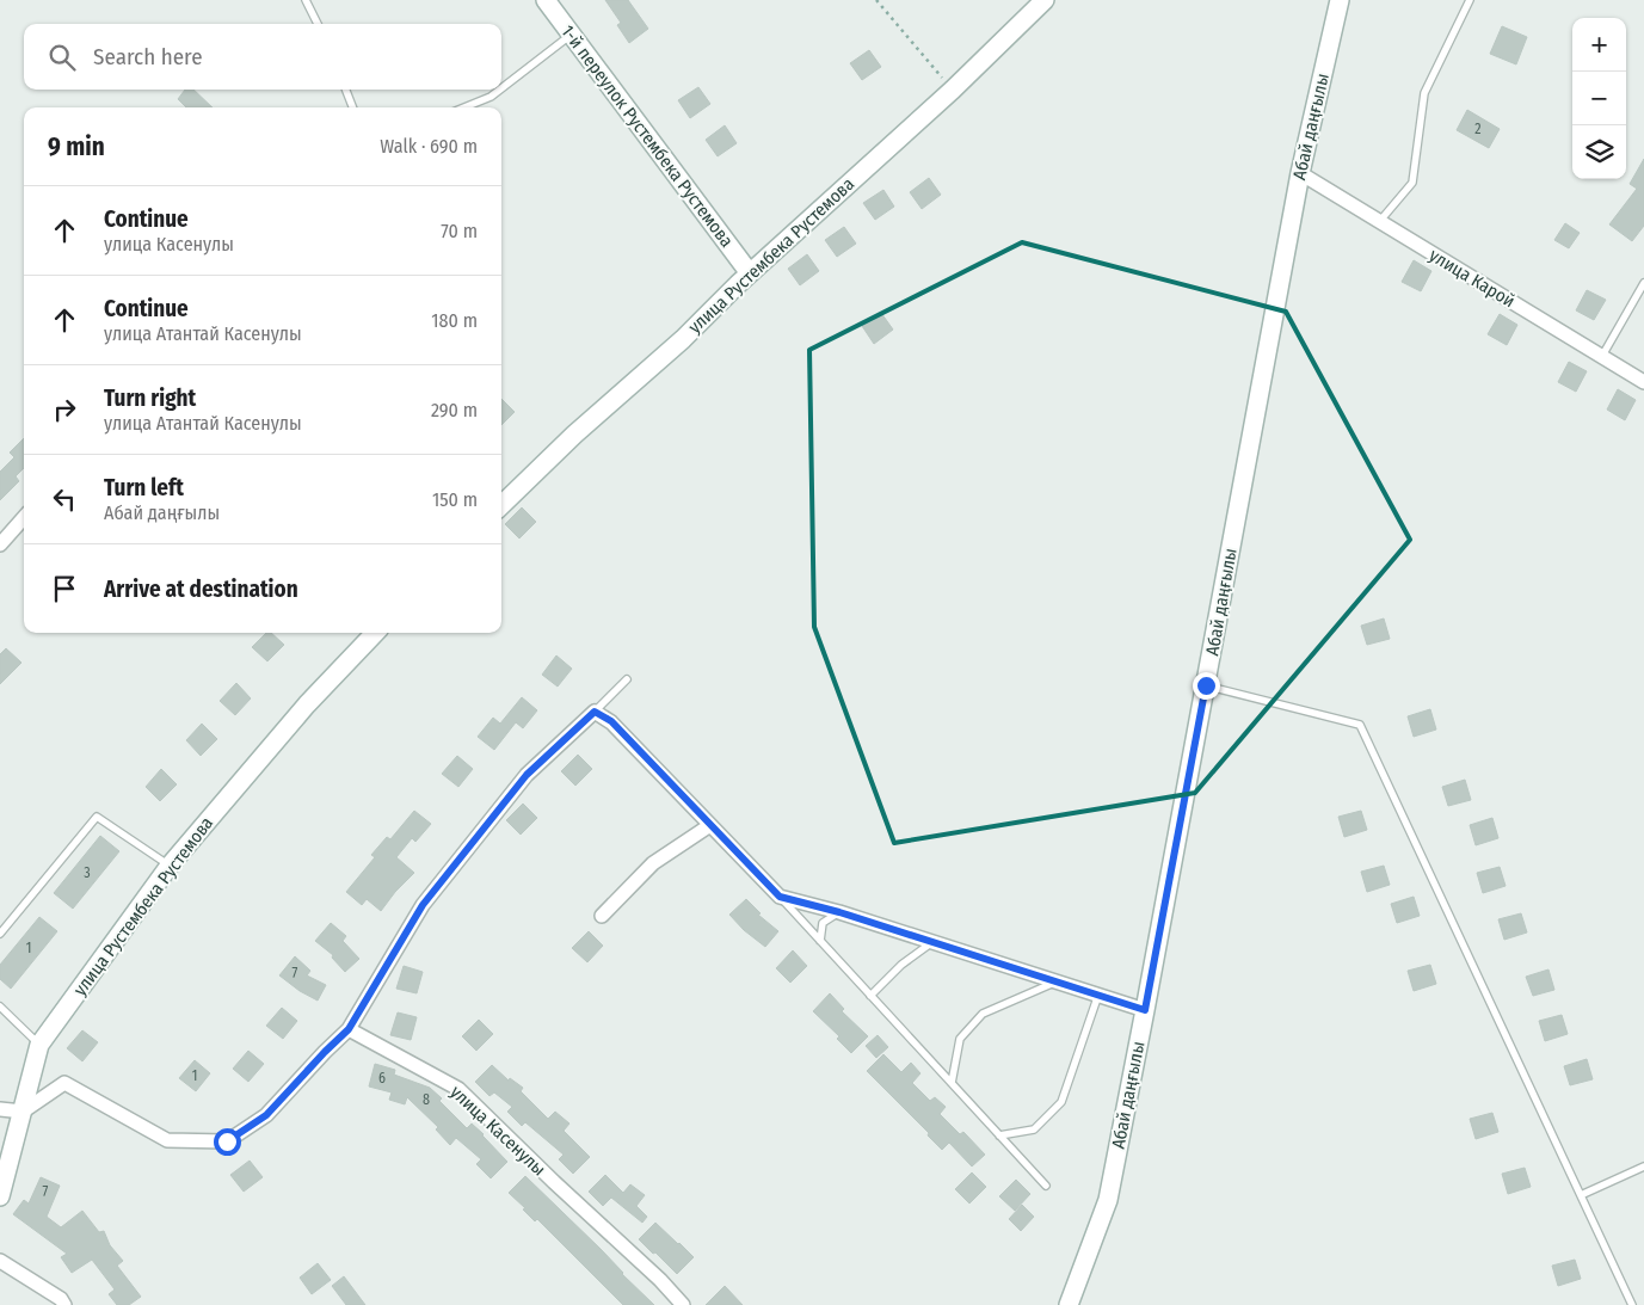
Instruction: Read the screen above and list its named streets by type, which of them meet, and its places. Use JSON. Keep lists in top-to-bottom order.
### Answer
{
  "streets": {
    "street": [
      "Абай даңғылы",
      "1-й переулок Рустембека Рустемова",
      "улица Рустембека Рустемова",
      "улица Карой",
      "улица Касенулы"
    ]
  },
  "crossings": [
    ["Абай даңғылы", "улица Карой"],
    ["1-й переулок Рустембека Рустемова", "улица Рустембека Рустемова"]
  ],
  "house_numbers": [
    "2",
    "3",
    "1",
    "7",
    "1",
    "6",
    "8",
    "7"
  ],
  "page": {
    "map_buttons": ["+", "−"],
    "search": "Search here",
    "heading": ["9 min", "Walk · 690 m"],
    "list": [
      ["Continue", "улица Касенулы", "70 m"],
      ["Continue", "улица Атантай Касенулы", "180 m"],
      ["Turn right", "улица Атантай Касенулы", "290 m"],
      ["Turn left", "Абай даңғылы", "150 m"],
      "Arrive at destination"
    ]
  }
}
